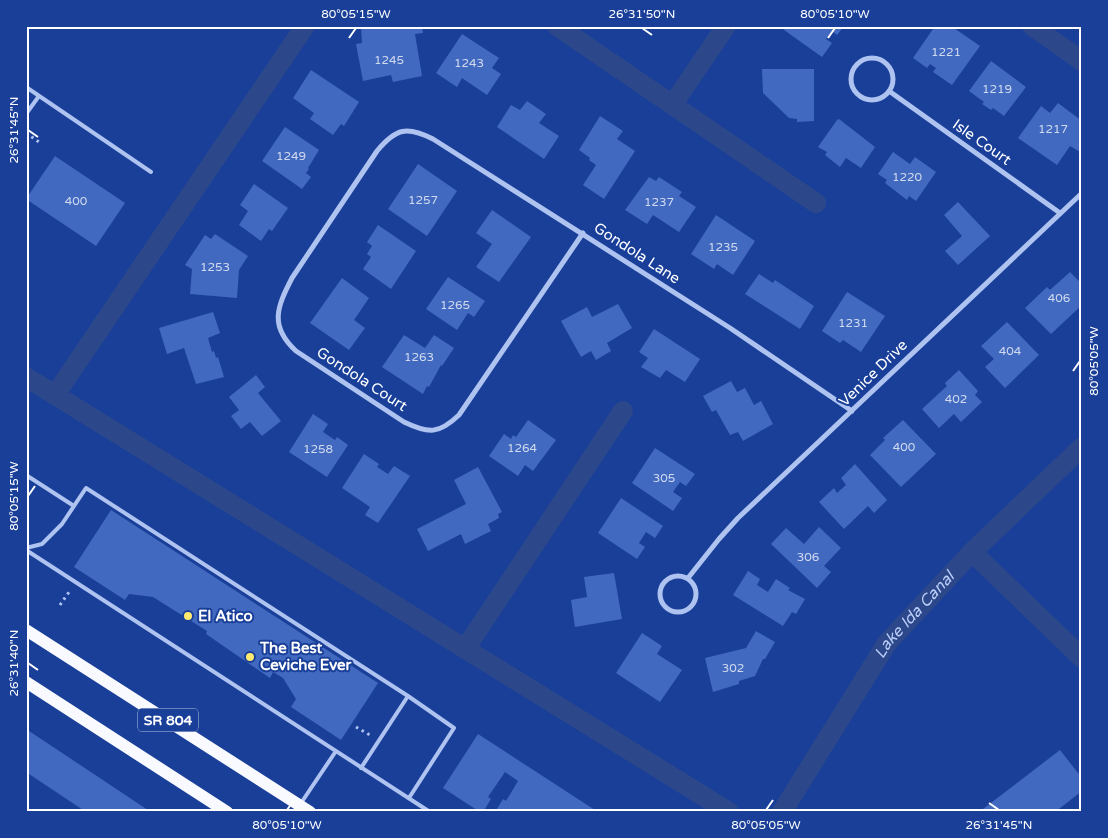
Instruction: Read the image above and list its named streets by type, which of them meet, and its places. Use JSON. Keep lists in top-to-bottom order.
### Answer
{
  "streets": {
    "main road": ["SR 804"],
    "street": [
      "Isle Court",
      "Gondola Lane",
      "Venice Drive",
      "Gondola Court"
    ]
  },
  "crossings": [
    ["Isle Court", "Venice Drive"],
    ["Gondola Lane", "Venice Drive"],
    ["Gondola Lane", "Gondola Court"]
  ],
  "water": ["Lake Ida Canal"],
  "places": ["El Atico", "The Best Ceviche Ever"],
  "house_numbers": [
    "1221",
    "1245",
    "1243",
    "1219",
    "1217",
    "1249",
    "1220",
    "1257",
    "400",
    "1237",
    "1235",
    "1253",
    "406",
    "1265",
    "1231",
    "404",
    "1263",
    "402",
    "400",
    "1264",
    "1258",
    "305",
    "306",
    "302"
  ],
  "coordinates": [
    "80°05'15\"W",
    "26°31'50\"N",
    "80°05'10\"W",
    "26°31'45\"N",
    "80°05'05\"W",
    "26°31'40\"N"
  ]
}
